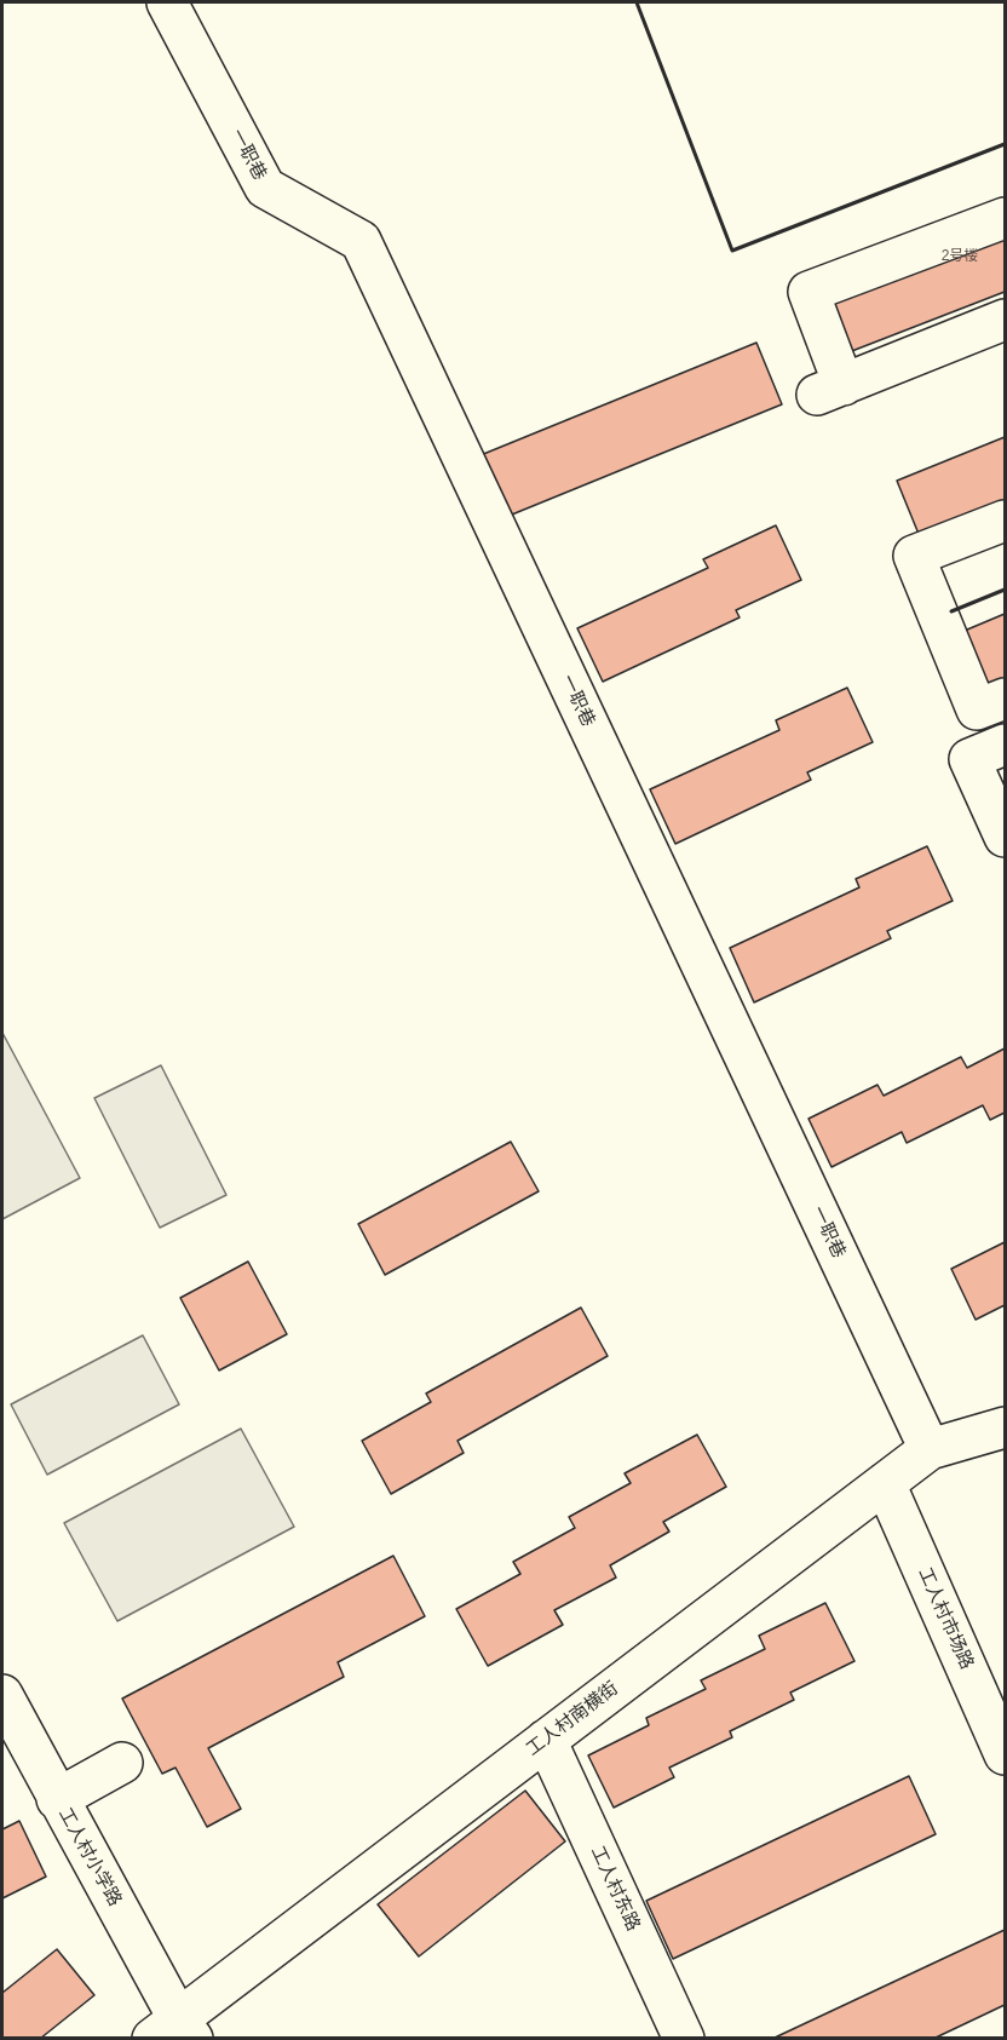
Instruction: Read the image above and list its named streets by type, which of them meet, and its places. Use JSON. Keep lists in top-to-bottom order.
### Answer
{
  "streets": {
    "street": [
      "一职巷",
      "工人村市场路",
      "工人村南横街",
      "工人村小学路",
      "工人村东路"
    ]
  },
  "crossings": [
    ["一职巷", "工人村南横街"],
    ["工人村市场路", "工人村南横街"],
    ["工人村南横街", "工人村小学路"],
    ["工人村南横街", "工人村东路"]
  ],
  "house_numbers": ["2号楼"]
}
